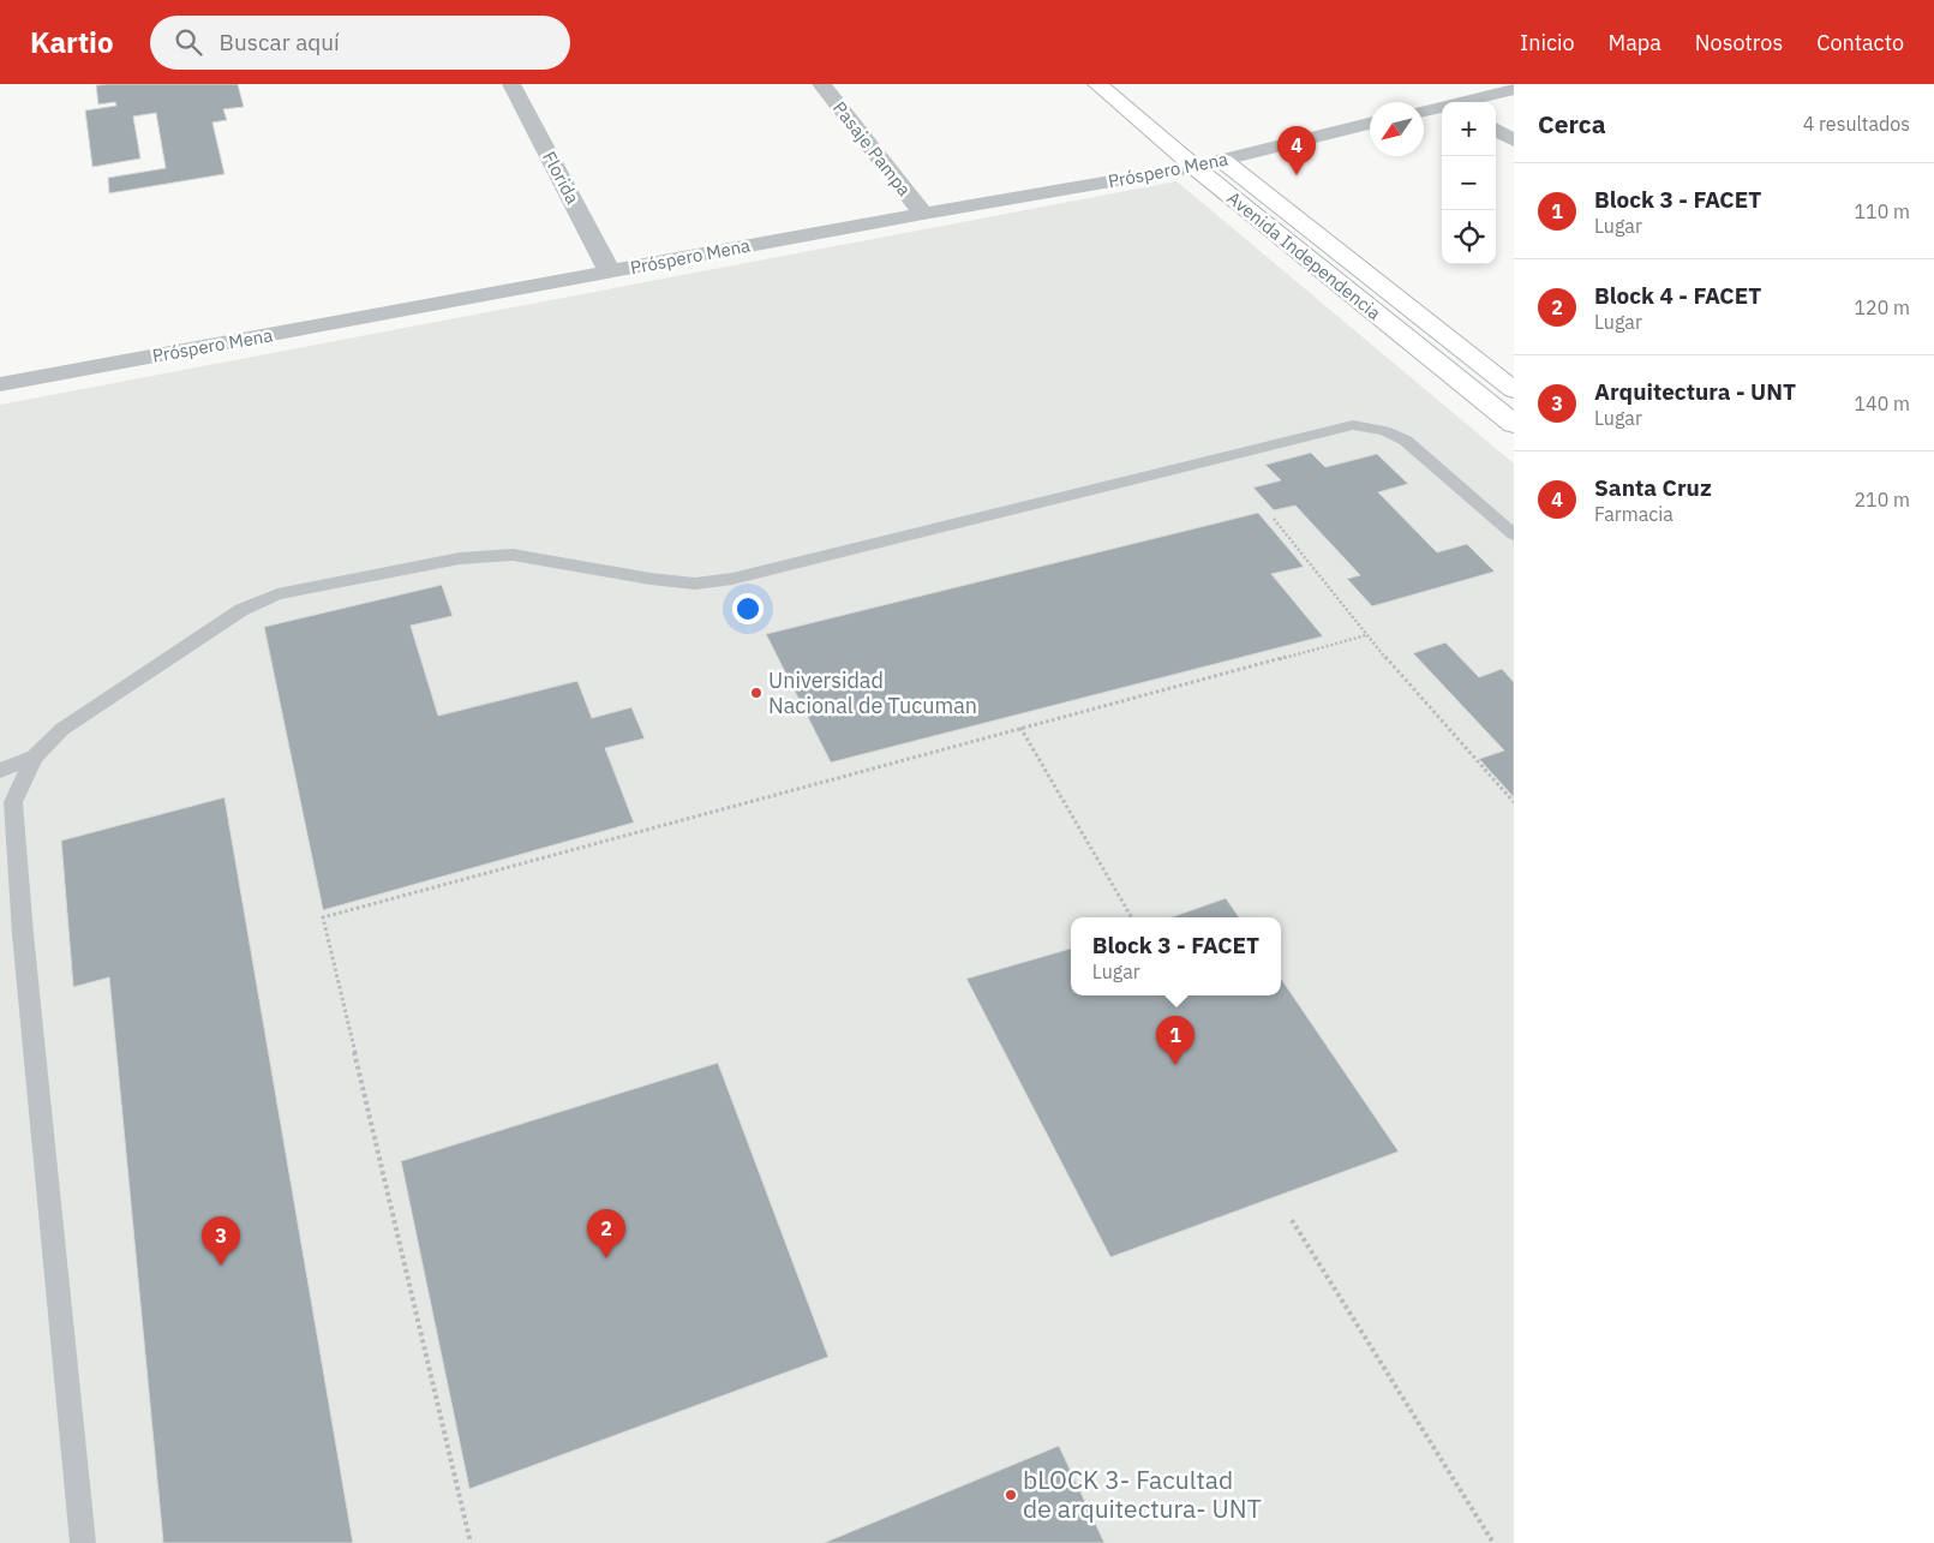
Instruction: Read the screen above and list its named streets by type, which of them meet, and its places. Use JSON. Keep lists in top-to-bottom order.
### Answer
{
  "streets": {
    "main road": ["Avenida Independencia"],
    "street": ["Pasaje Pampa", "Próspero Mena", "Florida"]
  },
  "crossings": [
    ["Pasaje Pampa", "Próspero Mena"],
    ["Próspero Mena", "Florida"],
    ["Próspero Mena", "Avenida Independencia"]
  ],
  "places": ["Universidad Nacional de Tucuman", "bLOCK 3- Facultad de arquitectura- UNT"],
  "north": "bottom left",
  "page": {
    "header": "Kartio",
    "search": "Buscar aquí",
    "nav": [
      "Inicio",
      "Mapa",
      "Nosotros",
      "Contacto"
    ],
    "heading": ["Cerca", "4 resultados"],
    "map_buttons": ["+", "−"],
    "pins": [
      "4",
      "1",
      "2",
      "3"
    ],
    "list": [
      {
        "mark": "1",
        "name": "Block 3 - FACET",
        "note": "Lugar",
        "value": "110 m"
      },
      {
        "mark": "2",
        "name": "Block 4 - FACET",
        "note": "Lugar",
        "value": "120 m"
      },
      {
        "mark": "3",
        "name": "Arquitectura - UNT",
        "note": "Lugar",
        "value": "140 m"
      },
      {
        "mark": "4",
        "name": "Santa Cruz",
        "note": "Farmacia",
        "value": "210 m"
      }
    ],
    "popup": ["Block 3 - FACET", "Lugar"]
  }
}
